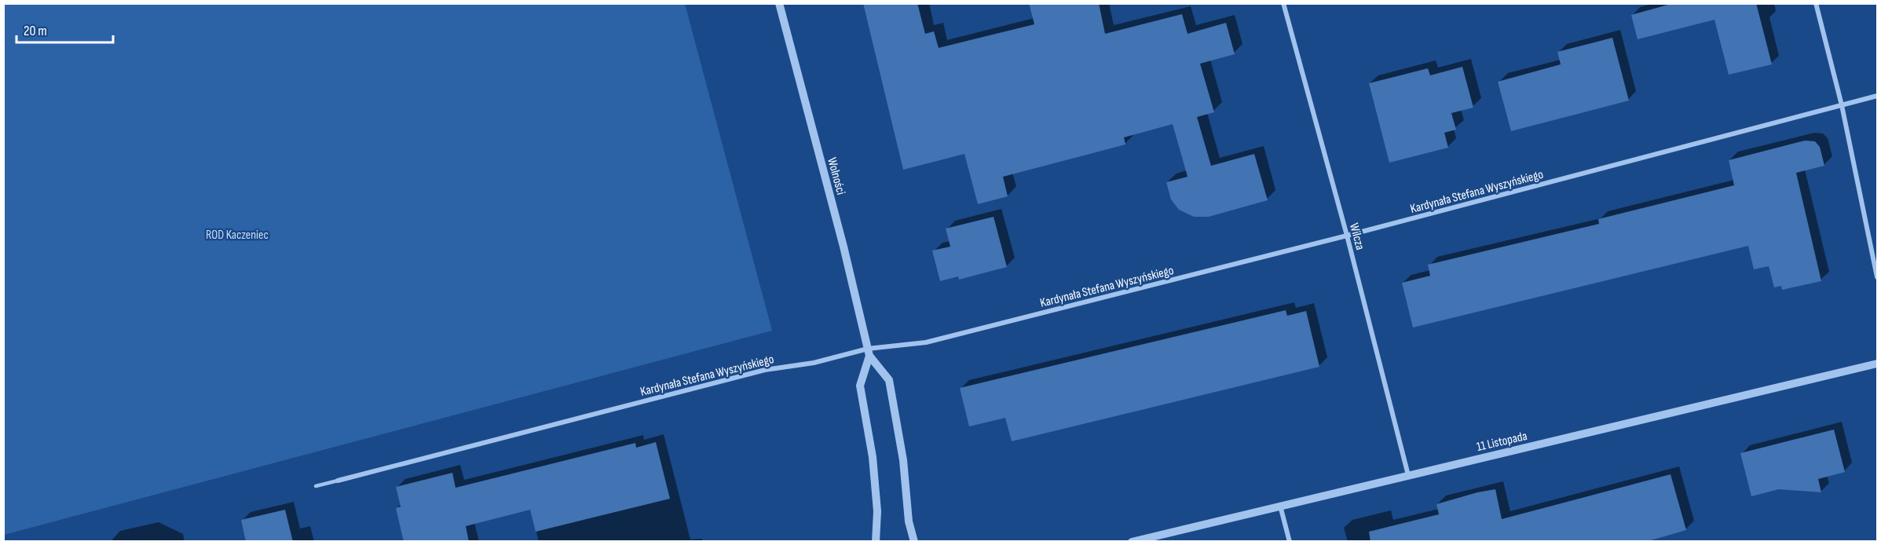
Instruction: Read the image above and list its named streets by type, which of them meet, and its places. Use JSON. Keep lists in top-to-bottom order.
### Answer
{
  "streets": {
    "street": [
      "Wolności",
      "Kardynała Stefana Wyszyńskiego",
      "Wilcza",
      "11 Listopada"
    ]
  },
  "crossings": [
    ["Wolności", "Kardynała Stefana Wyszyńskiego"],
    ["Kardynała Stefana Wyszyńskiego", "Wilcza"],
    ["Wilcza", "11 Listopada"]
  ],
  "parks": ["ROD Kaczeniec"],
  "scale_bar": "20 m"
}
